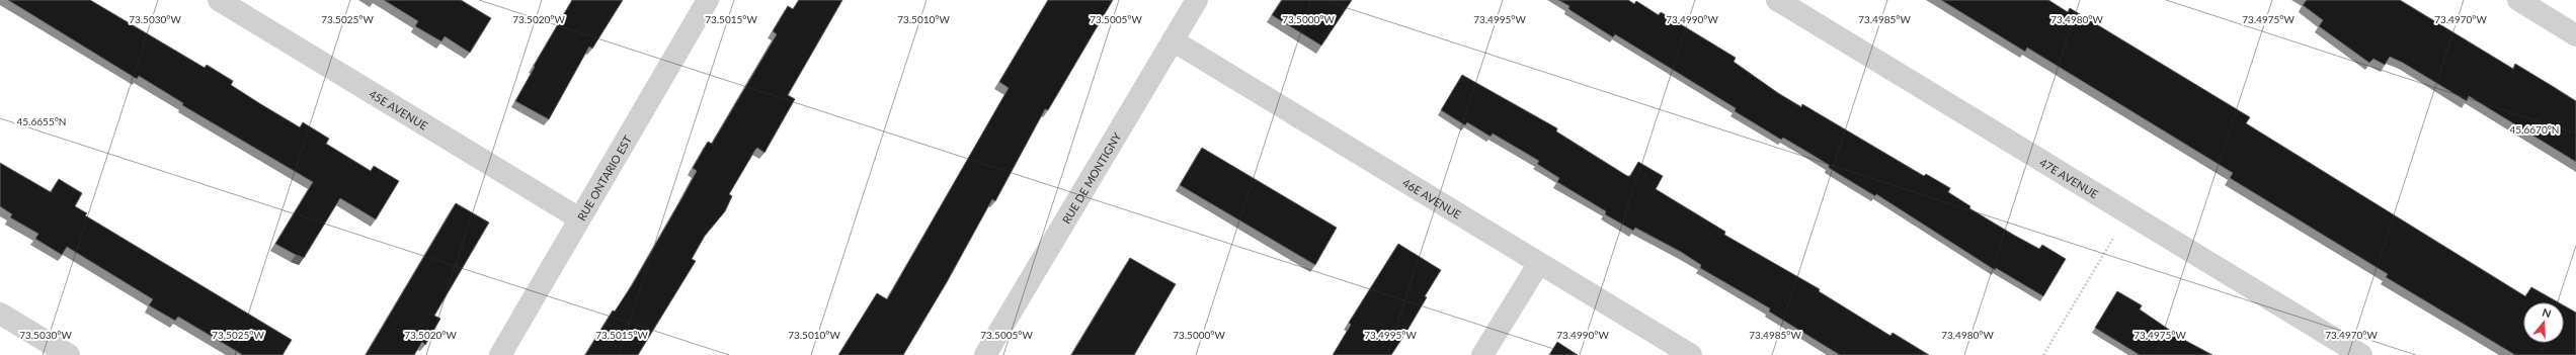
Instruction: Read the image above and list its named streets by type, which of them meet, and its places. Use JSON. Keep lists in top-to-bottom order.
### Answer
{
  "streets": {
    "street": [
      "45E AVENUE",
      "RUE ONTARIO EST",
      "RUE DE MONTIGNY",
      "47E AVENUE",
      "46E AVENUE"
    ]
  },
  "crossings": [
    ["45E AVENUE", "RUE ONTARIO EST"],
    ["RUE DE MONTIGNY", "46E AVENUE"]
  ],
  "north": "top",
  "coordinates": [
    "73.5030°W",
    "73.5025°W",
    "73.5020°W",
    "73.5015°W",
    "73.5010°W",
    "73.5005°W",
    "73.5000°W",
    "73.4995°W",
    "73.4990°W",
    "73.4985°W",
    "73.4980°W",
    "73.4975°W",
    "73.4970°W",
    "45.6655°N",
    "45.6670°N"
  ]
}
